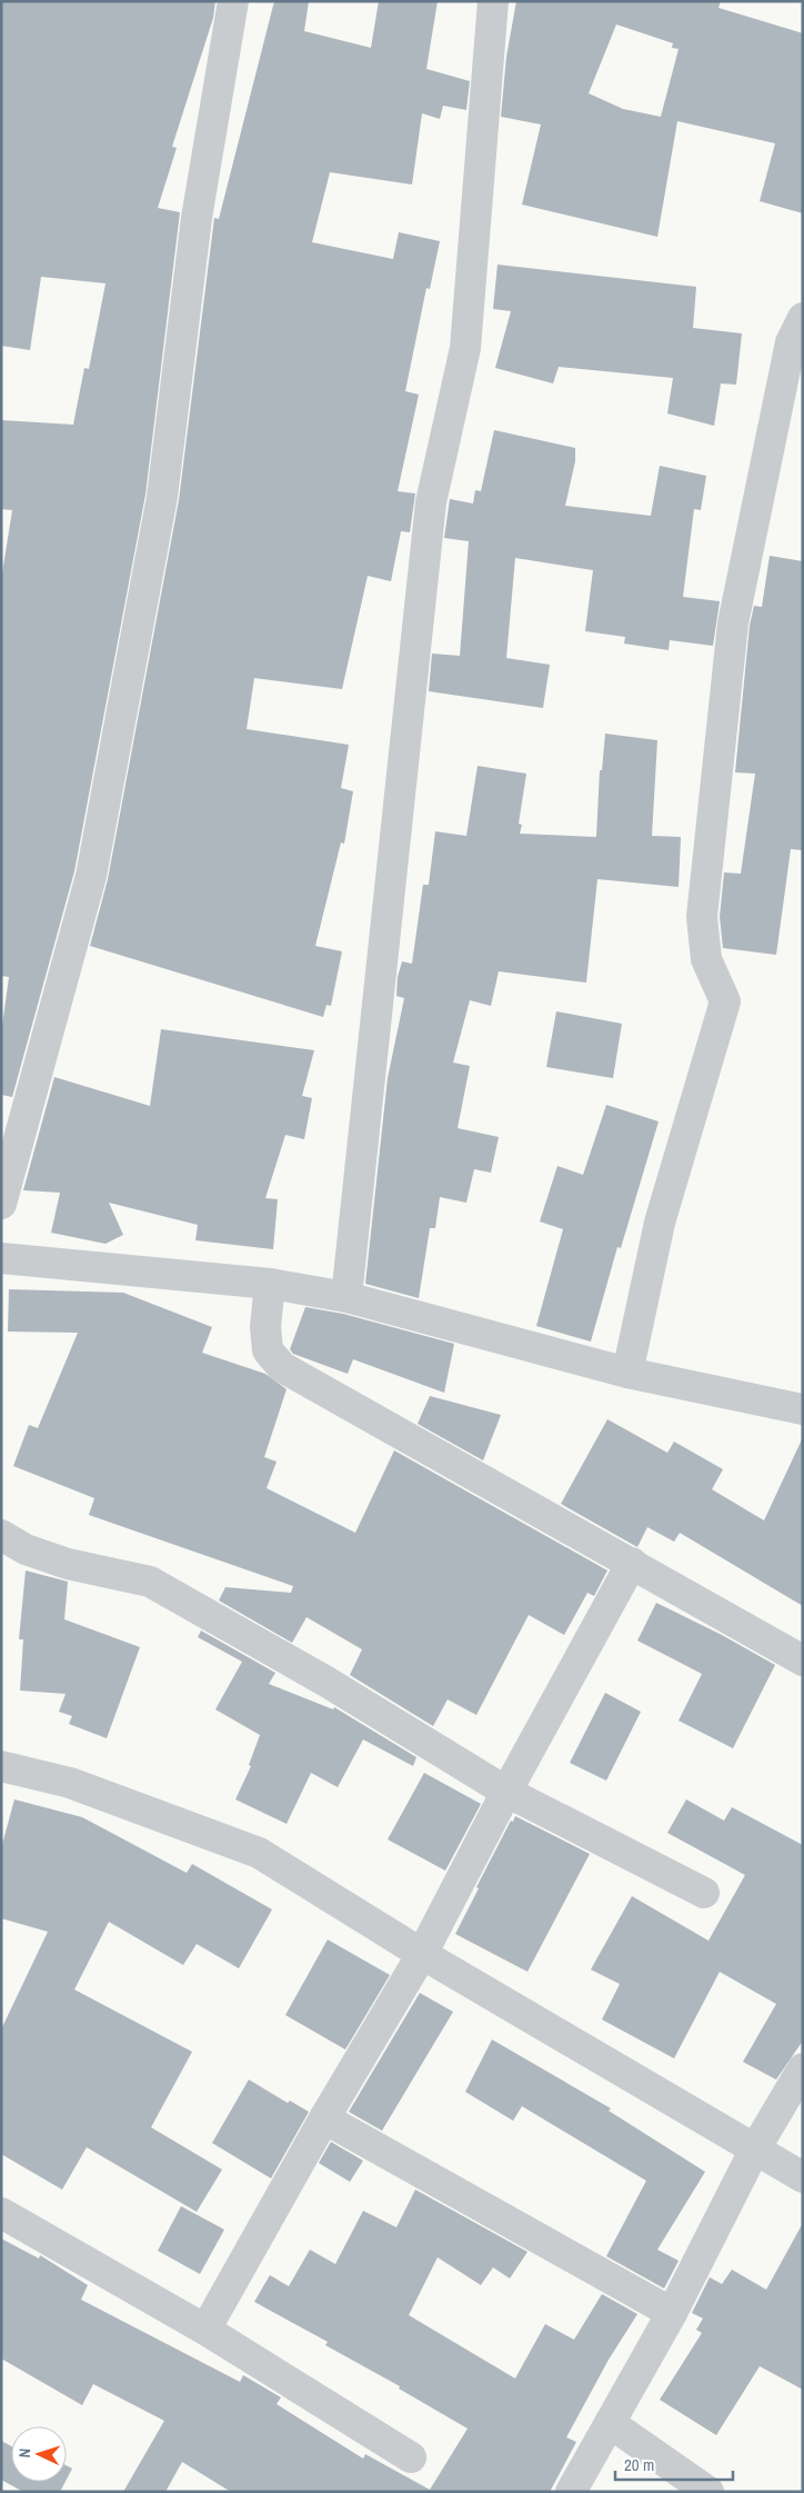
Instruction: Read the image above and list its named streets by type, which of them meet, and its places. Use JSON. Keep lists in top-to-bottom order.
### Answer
{
  "scale_bar": "20 m",
  "north": "left"
}
